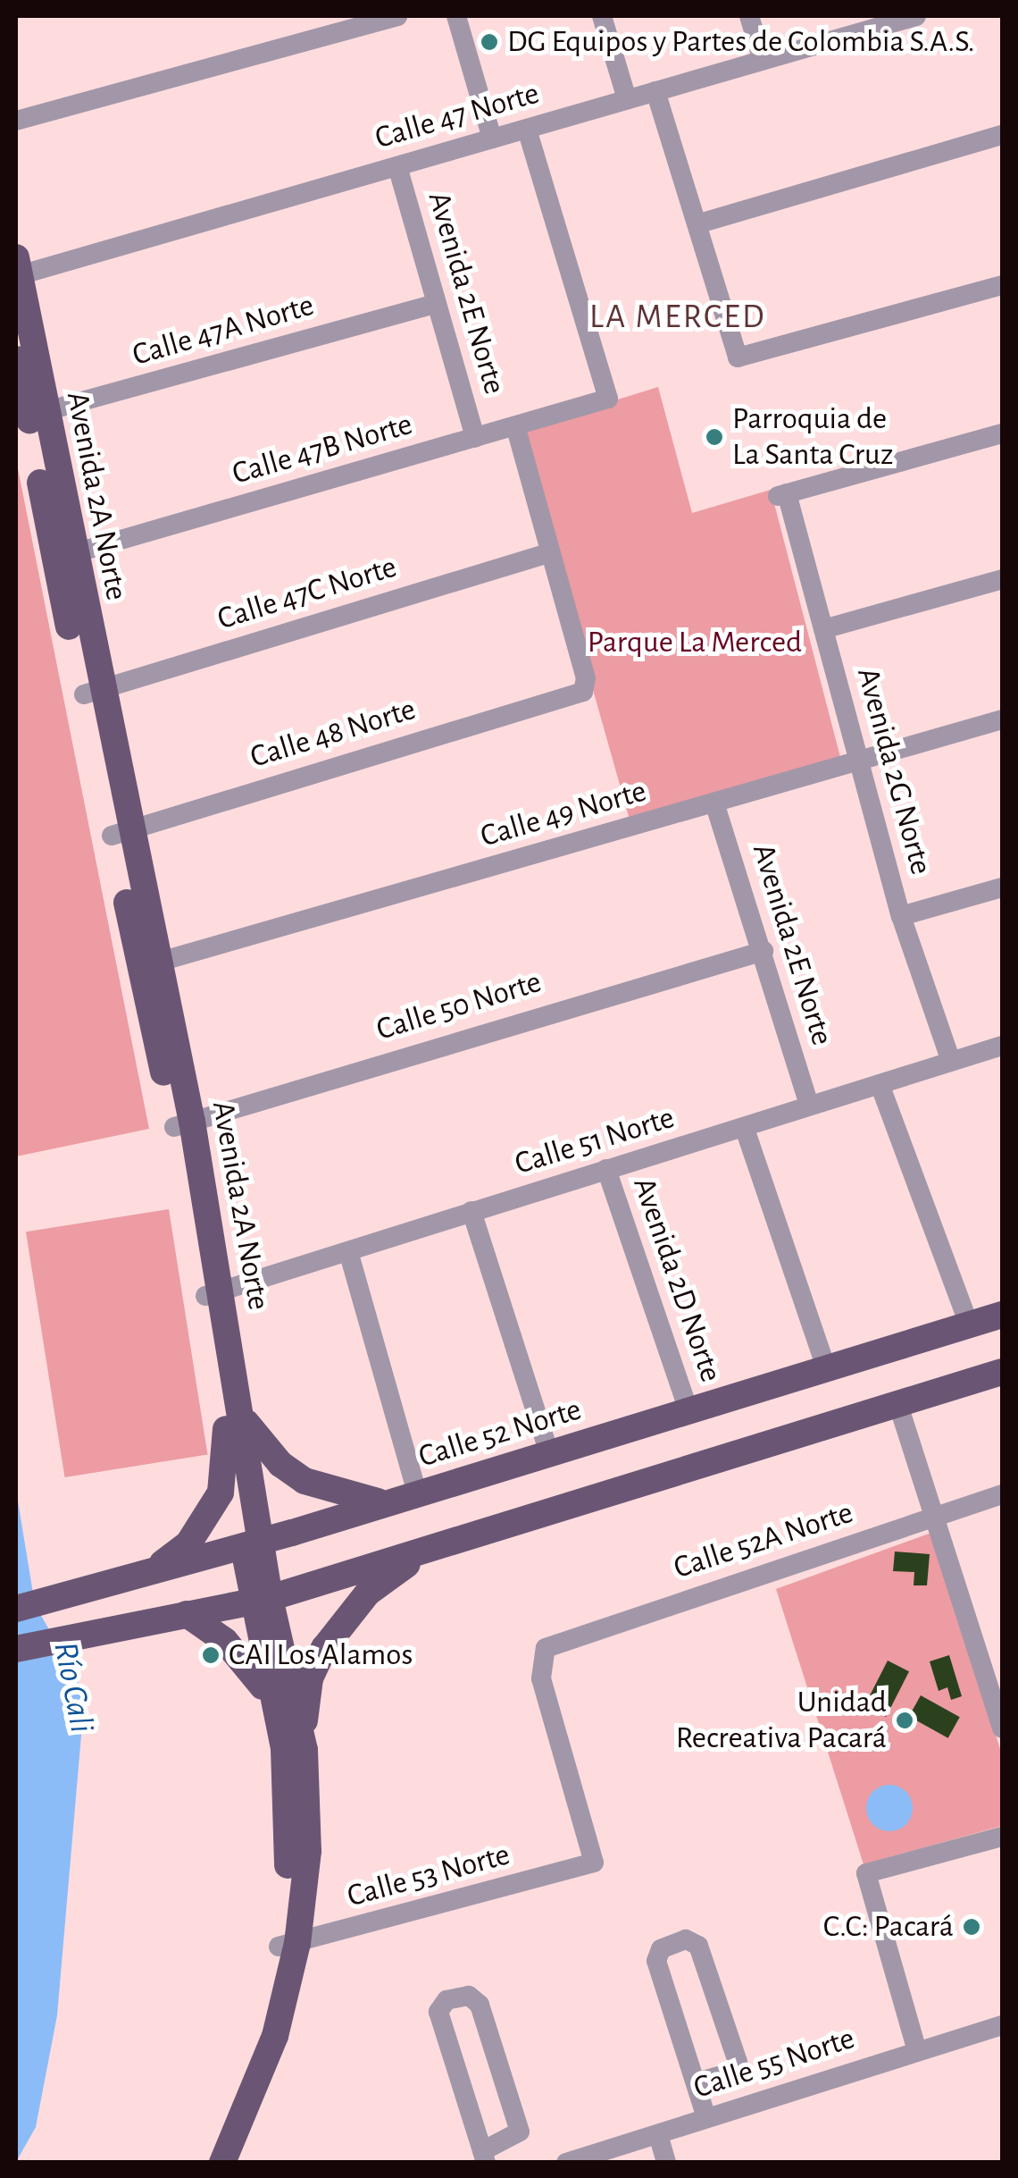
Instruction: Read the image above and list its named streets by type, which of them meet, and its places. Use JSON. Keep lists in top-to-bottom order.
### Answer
{
  "streets": {
    "main road": ["Avenida 2A Norte", "Calle 52 Norte"],
    "street": [
      "Calle 47 Norte",
      "Avenida 2E Norte",
      "Calle 47A Norte",
      "Calle 47B Norte",
      "Calle 47C Norte",
      "Calle 48 Norte",
      "Avenida 2G Norte",
      "Calle 49 Norte",
      "Calle 50 Norte",
      "Calle 51 Norte",
      "Avenida 2D Norte",
      "Calle 52A Norte",
      "Calle 53 Norte",
      "Calle 55 Norte"
    ]
  },
  "crossings": [
    ["Calle 47 Norte", "Avenida 2E Norte"],
    ["Calle 47 Norte", "Calle 47B Norte"],
    ["Calle 47 Norte", "Avenida 2A Norte"],
    ["Avenida 2E Norte", "Calle 47A Norte"],
    ["Avenida 2E Norte", "Calle 47B Norte"],
    ["Avenida 2E Norte", "Calle 47C Norte"],
    ["Avenida 2E Norte", "Calle 48 Norte"],
    ["Avenida 2E Norte", "Calle 49 Norte"],
    ["Avenida 2E Norte", "Calle 50 Norte"],
    ["Avenida 2E Norte", "Calle 51 Norte"],
    ["Calle 47A Norte", "Avenida 2A Norte"],
    ["Calle 47B Norte", "Avenida 2A Norte"],
    ["Avenida 2A Norte", "Calle 47C Norte"],
    ["Avenida 2A Norte", "Calle 48 Norte"],
    ["Avenida 2A Norte", "Calle 49 Norte"],
    ["Avenida 2A Norte", "Calle 50 Norte"],
    ["Avenida 2A Norte", "Calle 51 Norte"],
    ["Avenida 2A Norte", "Calle 52 Norte"],
    ["Avenida 2A Norte", "Calle 53 Norte"],
    ["Avenida 2G Norte", "Calle 49 Norte"],
    ["Avenida 2G Norte", "Calle 51 Norte"],
    ["Calle 51 Norte", "Avenida 2D Norte"],
    ["Avenida 2D Norte", "Calle 52 Norte"],
    ["Calle 52A Norte", "Calle 53 Norte"]
  ],
  "districts": ["LA MERCED"],
  "water": ["Río Cali"],
  "parks": ["Parque La Merced"],
  "places": [
    "DG Equipos y Partes de Colombia S.A.S.",
    "Parroquia de La Santa Cruz",
    "CAI Los Alamos",
    "Unidad Recreativa Pacará",
    "C.C: Pacará"
  ]
}
